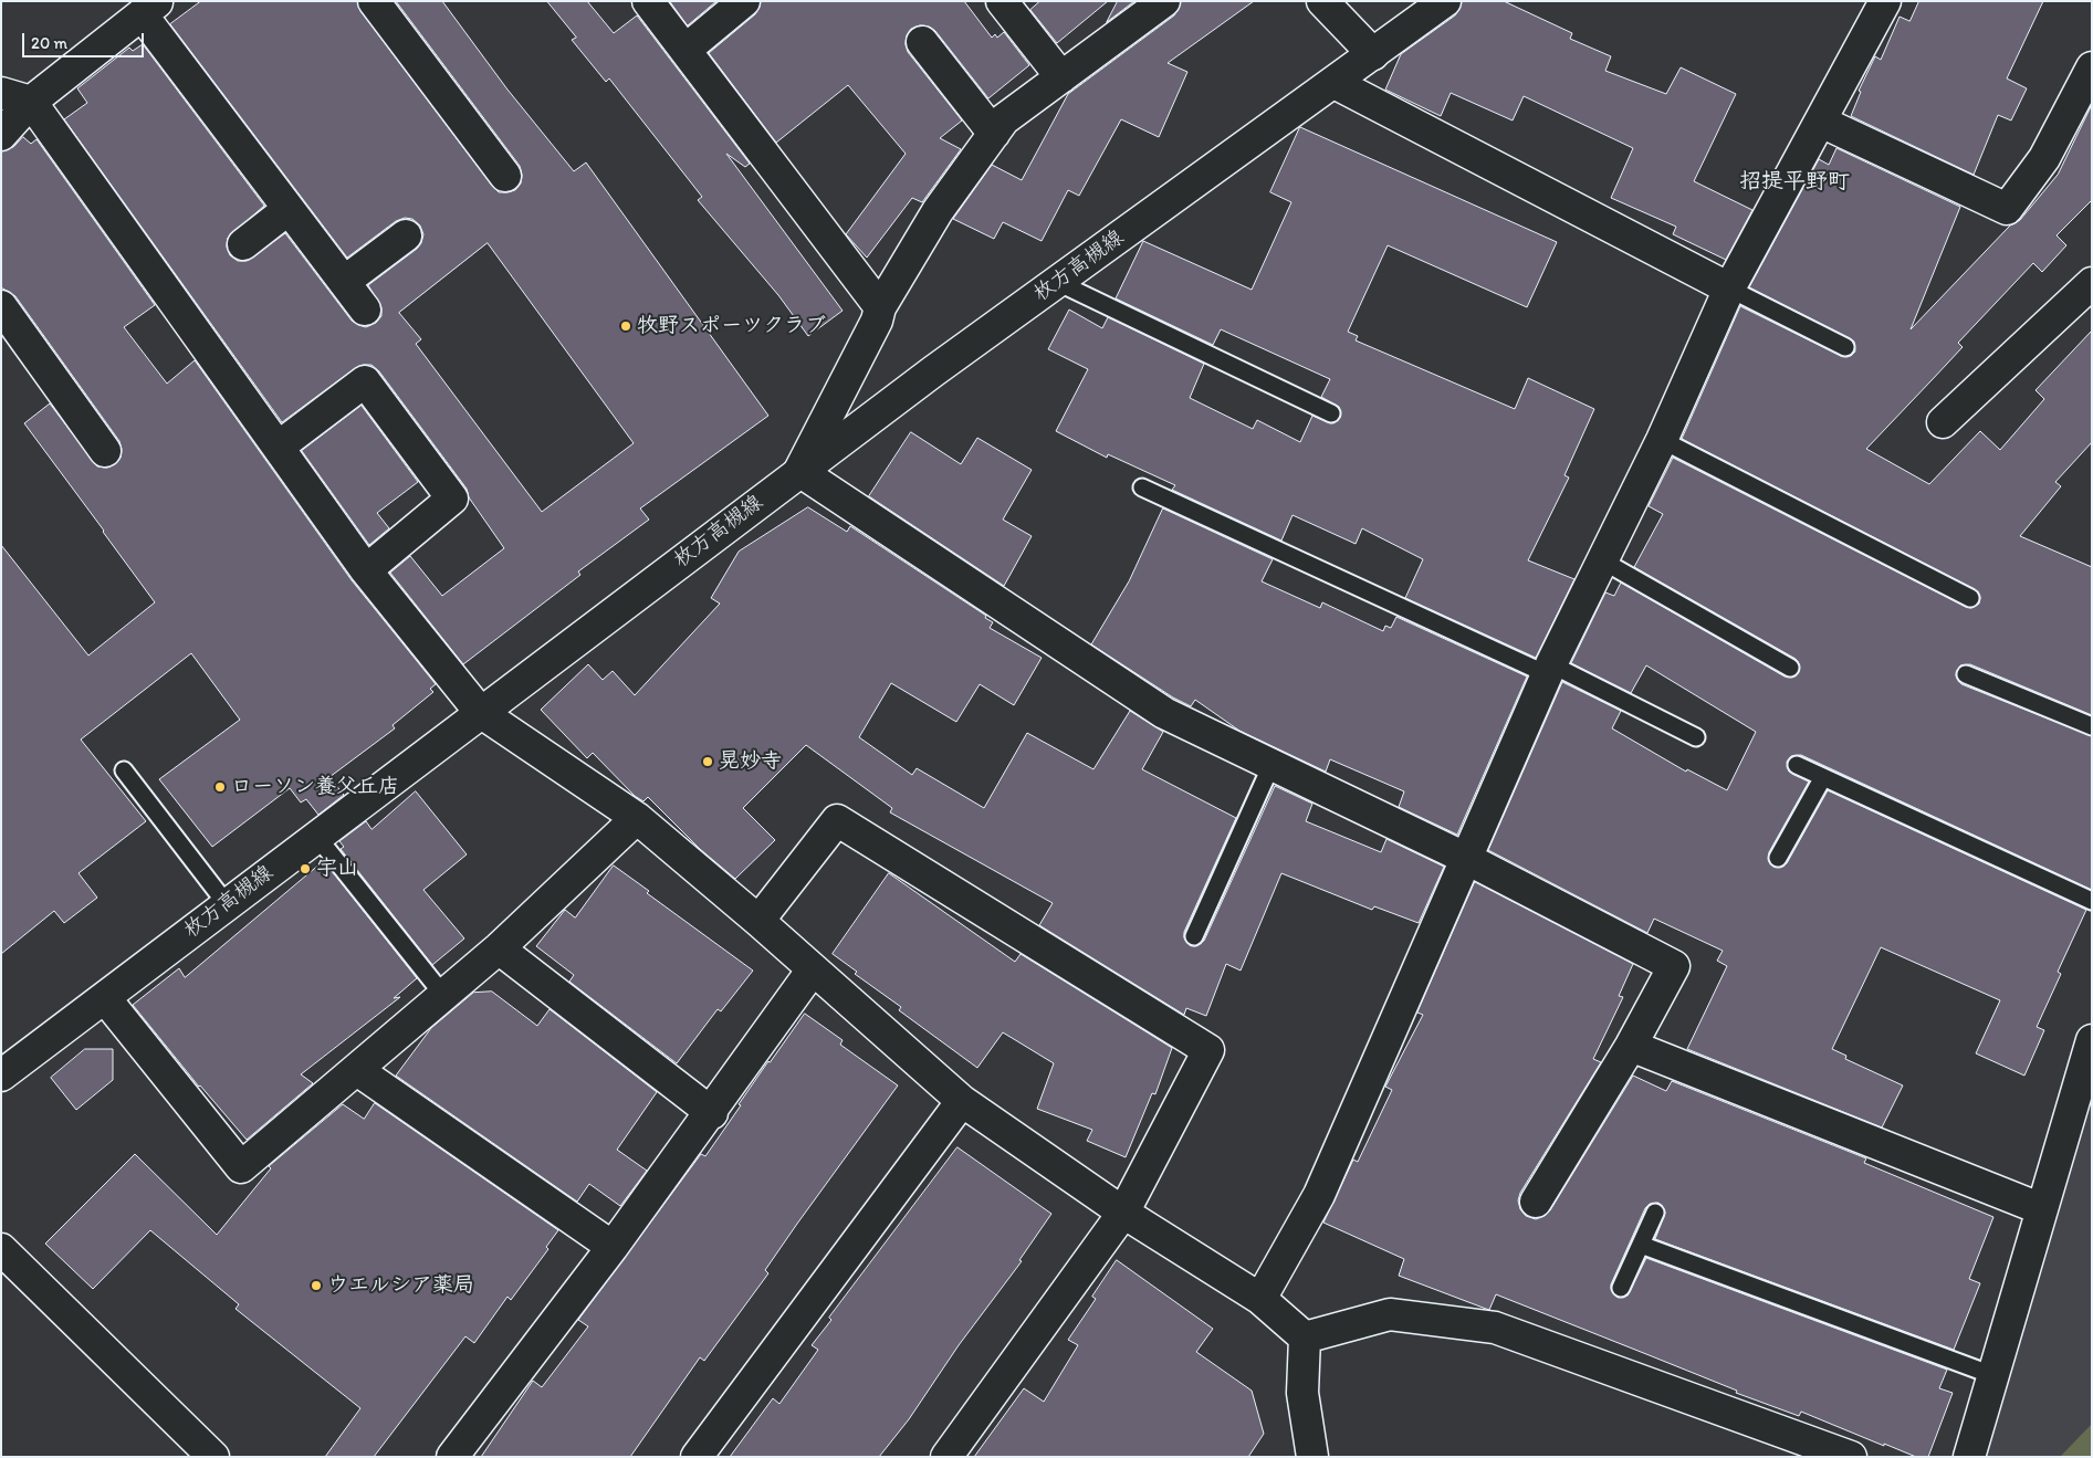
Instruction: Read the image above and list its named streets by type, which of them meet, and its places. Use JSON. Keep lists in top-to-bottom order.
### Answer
{
  "streets": {
    "street": ["枚方高槻線"]
  },
  "districts": ["招提平野町"],
  "places": [
    "牧野スポーツクラブ",
    "晃妙寺",
    "ローソン養父丘店",
    "宇山",
    "ウエルシア薬局"
  ],
  "scale_bar": "20 m"
}
